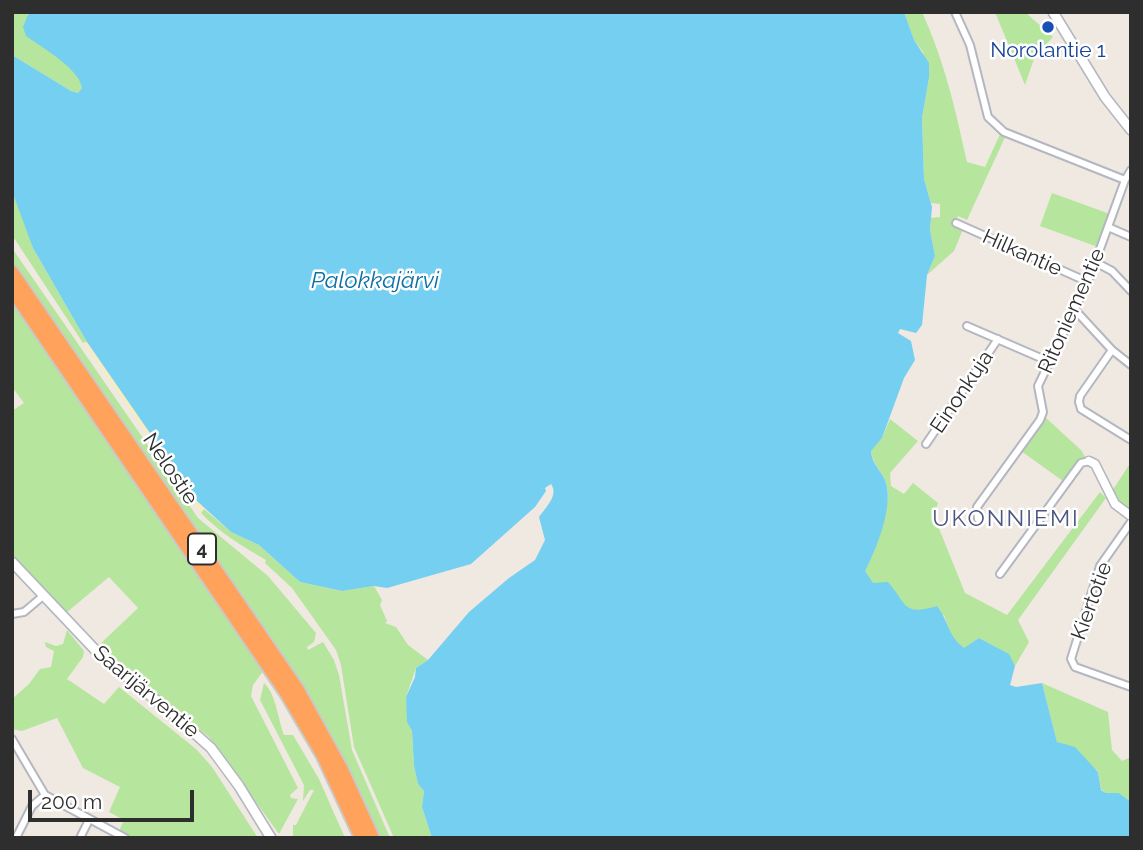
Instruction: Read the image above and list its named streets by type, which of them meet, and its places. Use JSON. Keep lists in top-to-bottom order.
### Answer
{
  "streets": {
    "highway": ["Nelostie", "4"],
    "main road": ["Saarijärventie"],
    "street": [
      "Hilkantie",
      "Ritoniementie",
      "Einonkuja",
      "Kiertotie"
    ]
  },
  "crossings": [
    ["Hilkantie", "Ritoniementie"]
  ],
  "districts": ["UKONNIEMI"],
  "water": ["Palokkajärvi"],
  "places": ["Norolantie 1"],
  "scale_bar": "200 m"
}
